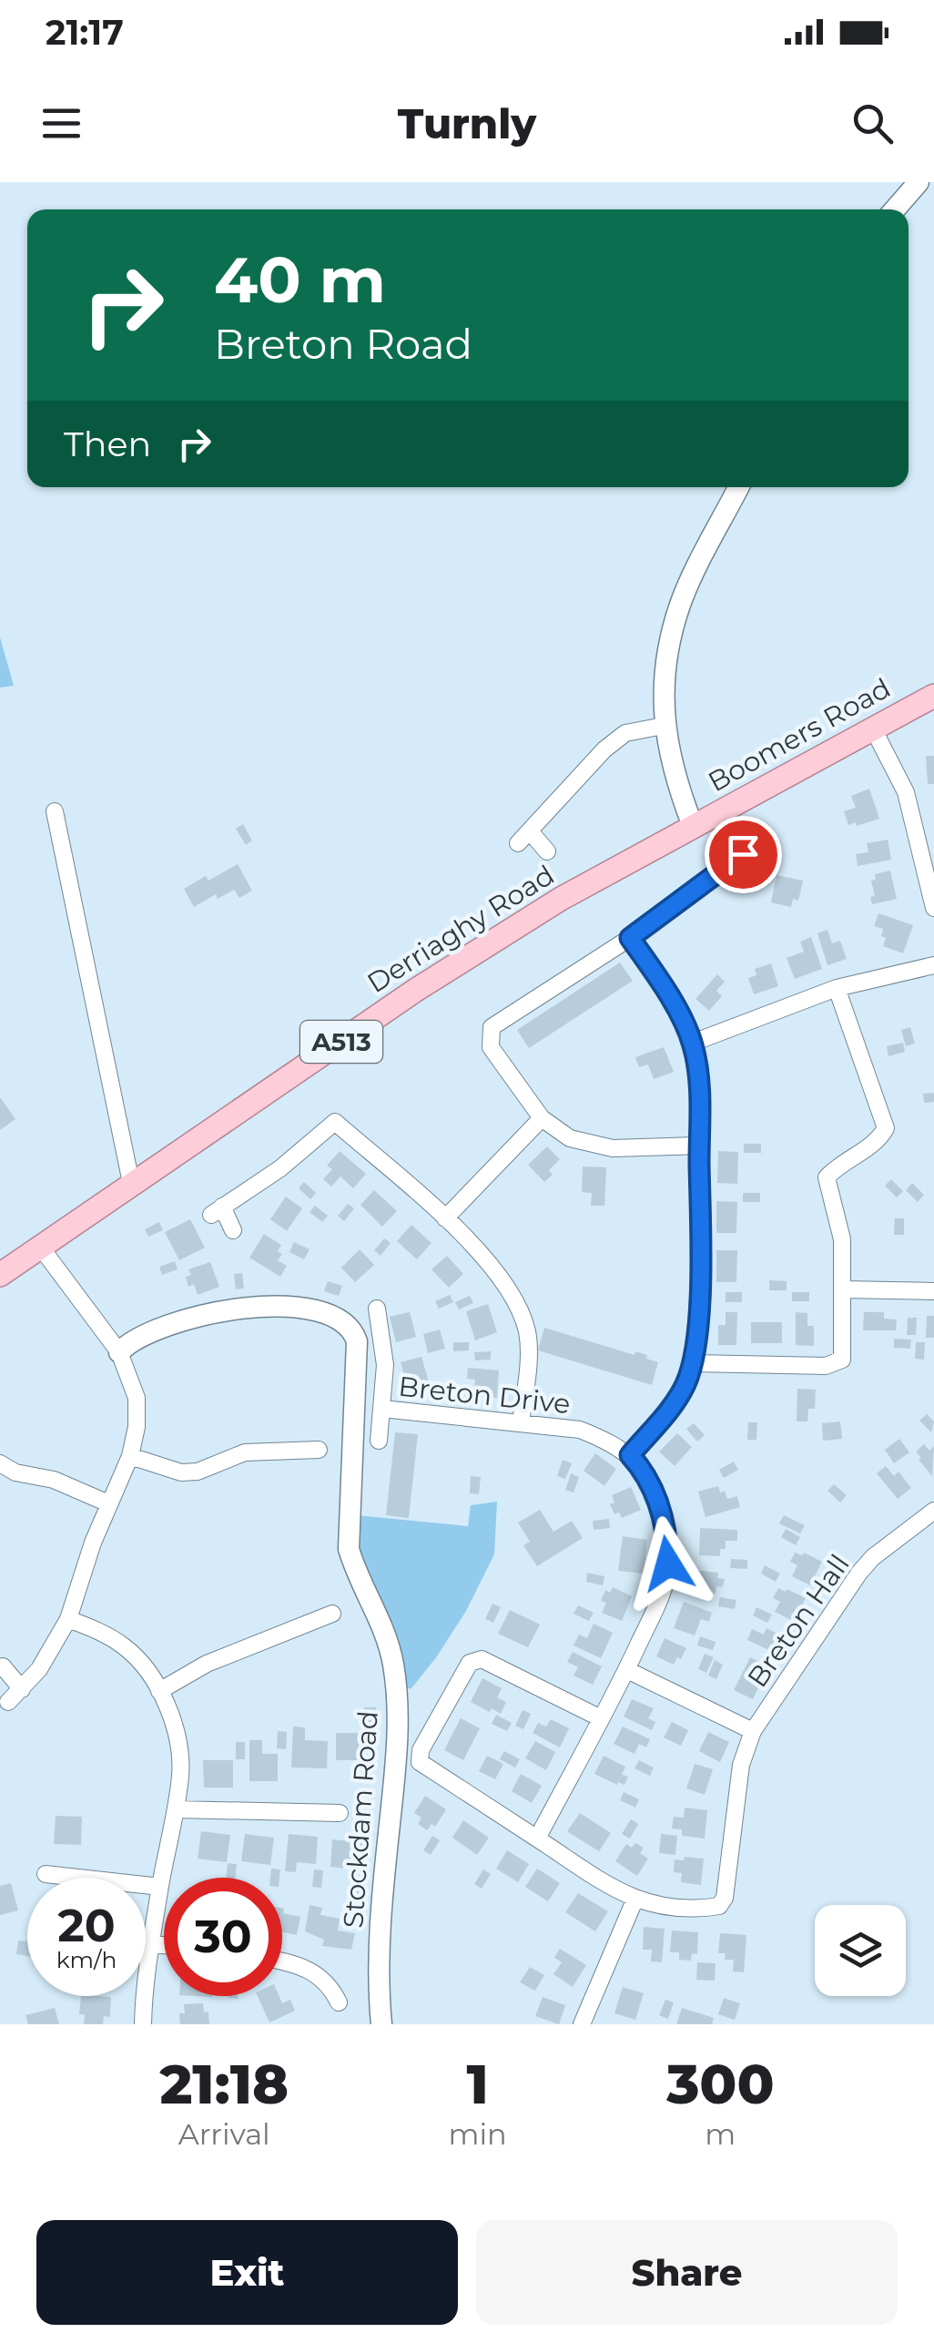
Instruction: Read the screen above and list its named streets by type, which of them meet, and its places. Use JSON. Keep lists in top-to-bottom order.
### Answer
{
  "streets": {
    "main road": ["Boomers Road", "Derriaghy Road", "A513"],
    "street": ["Breton Drive", "Breton Hall", "Stockdam Road"]
  },
  "crossings": [
    ["Boomers Road", "Derriaghy Road"]
  ],
  "page": {
    "status": "21:17",
    "header": "Turnly",
    "turn": ["40 m", "Breton Road"],
    "then": "Then",
    "speed": "20 km/h",
    "limit": "30",
    "eta": [
      "21:18",
      "Arrival",
      "1",
      "min",
      "300",
      "m"
    ],
    "buttons": ["Exit", "Share"]
  }
}
